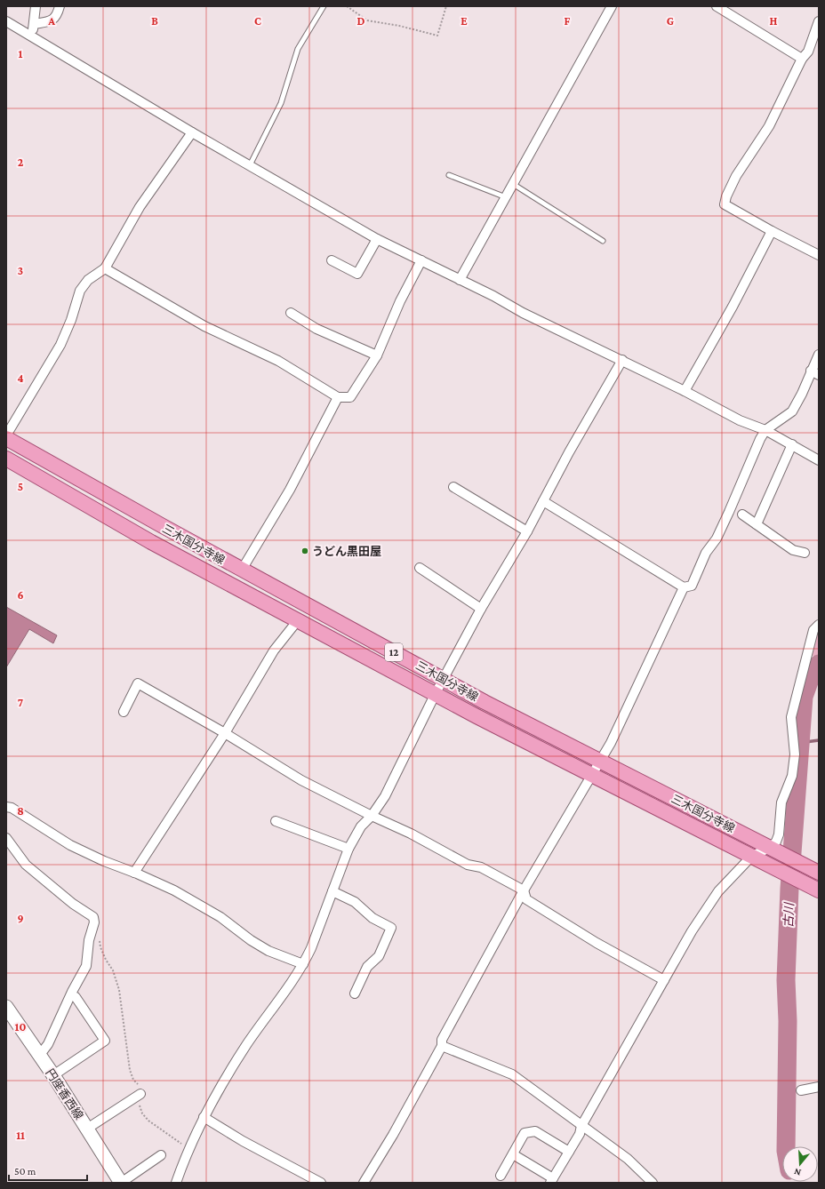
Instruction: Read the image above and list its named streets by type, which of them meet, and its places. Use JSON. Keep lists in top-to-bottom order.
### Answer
{
  "streets": {
    "main road": ["三木国分寺線", "12", "円座香西線"]
  },
  "water": ["古川"],
  "places": ["うどん黒田屋"],
  "scale_bar": "50 m",
  "north": "bottom",
  "grid": {
    "columns": [
      "A",
      "B",
      "C",
      "D",
      "E",
      "F",
      "G",
      "H"
    ],
    "rows": [
      "1",
      "2",
      "3",
      "4",
      "5",
      "6",
      "7",
      "8",
      "9",
      "10",
      "11"
    ]
  }
}
